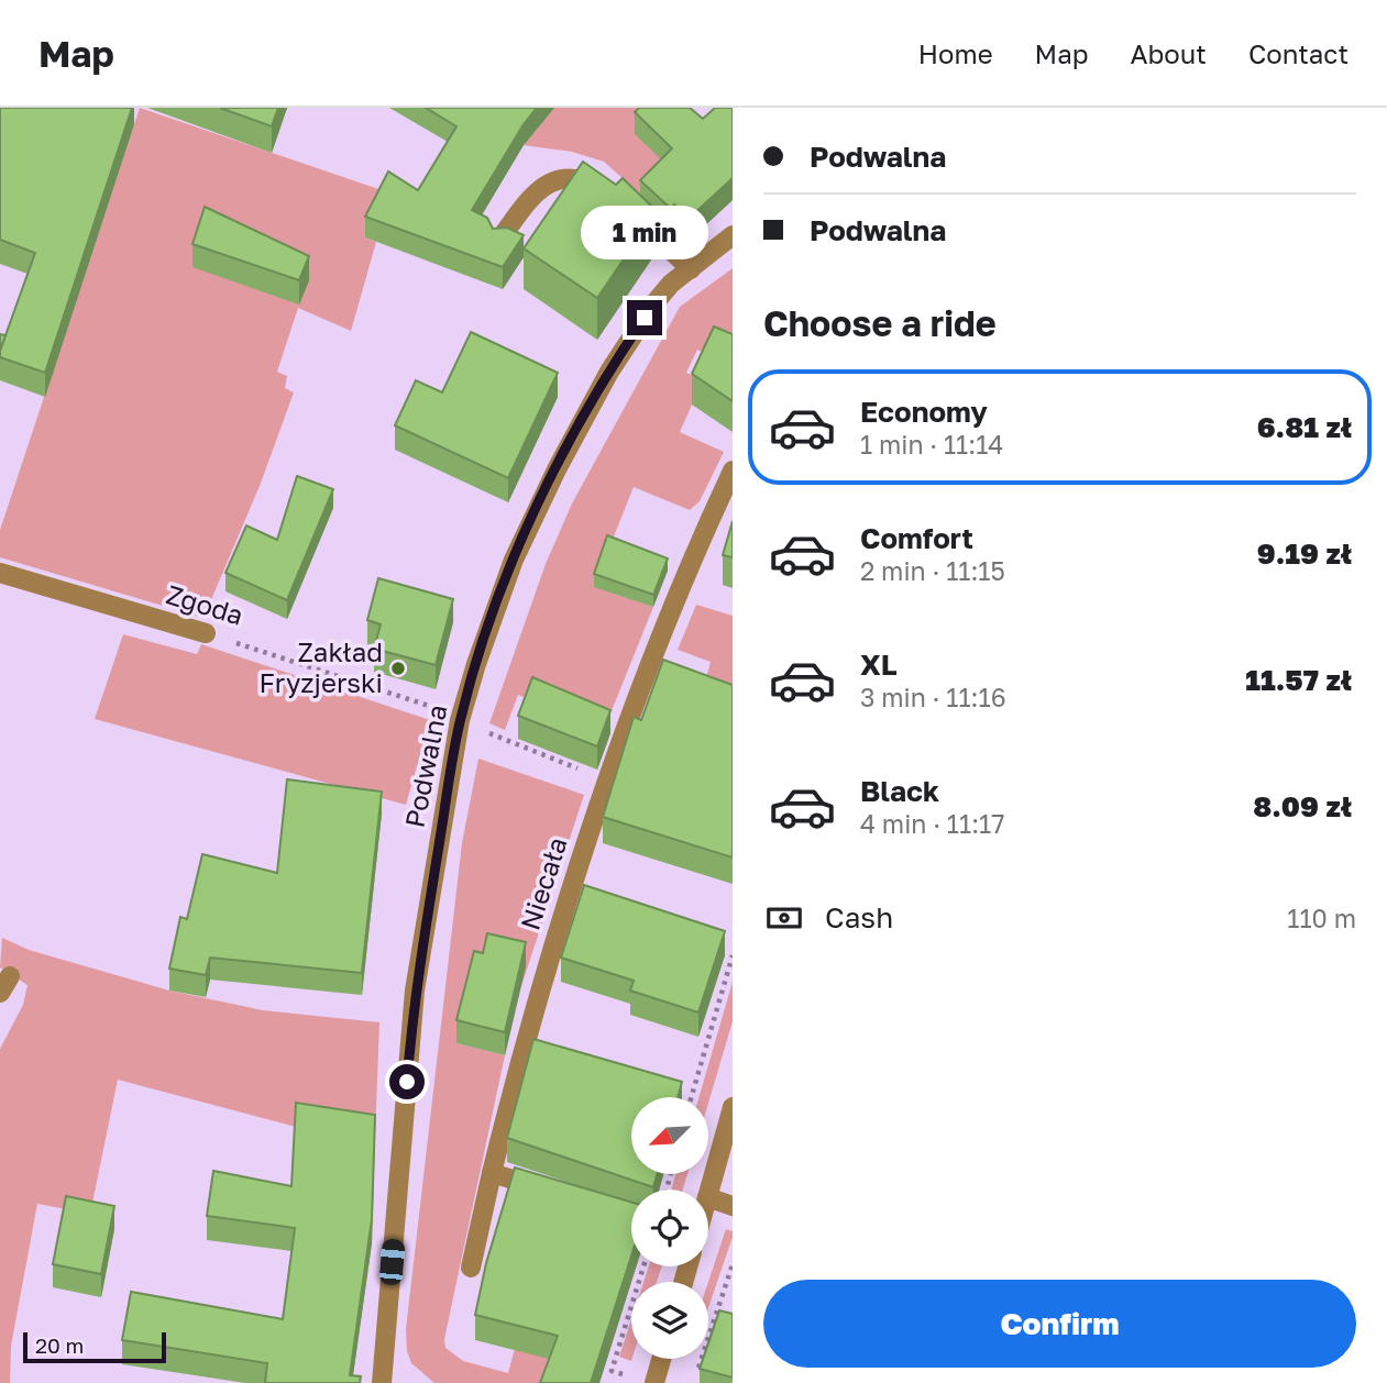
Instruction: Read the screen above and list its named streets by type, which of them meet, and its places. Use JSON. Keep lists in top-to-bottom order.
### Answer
{
  "streets": {
    "street": ["Zgoda", "Podwalna", "Niecała"]
  },
  "places": ["Zakład Fryzjerski"],
  "scale_bar": "20 m",
  "north": "bottom left",
  "page": {
    "header": "Map",
    "nav": [
      "Home",
      "Map",
      "About",
      "Contact"
    ],
    "banner": ["Podwalna", "Podwalna"],
    "bubble": "1 min",
    "heading": "Choose a ride",
    "list": [
      {
        "name": "Economy",
        "note": "1 min · 11:14",
        "value": "6.81 zł"
      },
      {
        "name": "Comfort",
        "note": "2 min · 11:15",
        "value": "9.19 zł"
      },
      {
        "name": "XL",
        "note": "3 min · 11:16",
        "value": "11.57 zł"
      },
      {
        "name": "Black",
        "note": "4 min · 11:17",
        "value": "8.09 zł"
      }
    ],
    "pay": ["Cash", "110 m"],
    "buttons": "Confirm",
    "scale": "20 m"
  }
}
